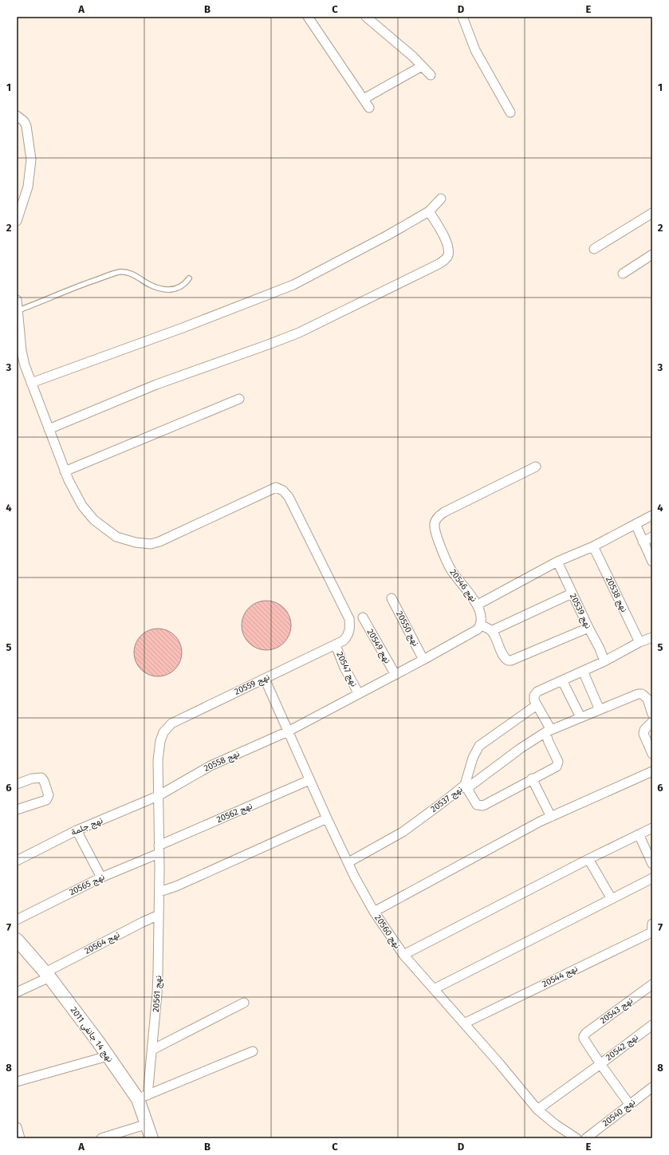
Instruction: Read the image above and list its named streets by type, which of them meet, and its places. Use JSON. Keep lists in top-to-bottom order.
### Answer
{
  "streets": {
    "street": [
      "نهج 20546",
      "نهج 20538",
      "نهج 20539",
      "نهج 20550",
      "نهج 20549",
      "نهج 20547",
      "نهج 20559",
      "نهج 20558",
      "نهج 20537",
      "نهج 20562",
      "نهج جلمة",
      "نهج 20565",
      "نهج 20560",
      "نهج 20564",
      "نهج 20544",
      "نهج 20561",
      "نهج 20543",
      "نهج 14 جانفي 2011",
      "نهج 20542",
      "نهج 20540"
    ]
  },
  "crossings": [
    ["نهج 20547", "نهج 20559"],
    ["نهج 20559", "نهج 20560"],
    ["نهج 20559", "نهج 20561"],
    ["نهج 20558", "نهج جلمة"],
    ["نهج 20558", "نهج 20560"],
    ["نهج 20558", "نهج 20561"],
    ["نهج 20537", "نهج 20560"],
    ["نهج 20562", "نهج 20565"],
    ["نهج 20562", "نهج 20560"],
    ["نهج 20562", "نهج 20561"],
    ["نهج جلمة", "نهج 20561"],
    ["نهج 20565", "نهج 20561"],
    ["نهج 20560", "نهج 20544"],
    ["نهج 20564", "نهج 20561"],
    ["نهج 20564", "نهج 14 جانفي 2011"],
    ["نهج 20561", "نهج 14 جانفي 2011"],
    ["نهج 20543", "نهج 20542"],
    ["نهج 20542", "نهج 20540"]
  ],
  "grid": {
    "columns": [
      "A",
      "B",
      "C",
      "D",
      "E"
    ],
    "rows": [
      "1",
      "2",
      "3",
      "4",
      "5",
      "6",
      "7",
      "8"
    ]
  }
}
